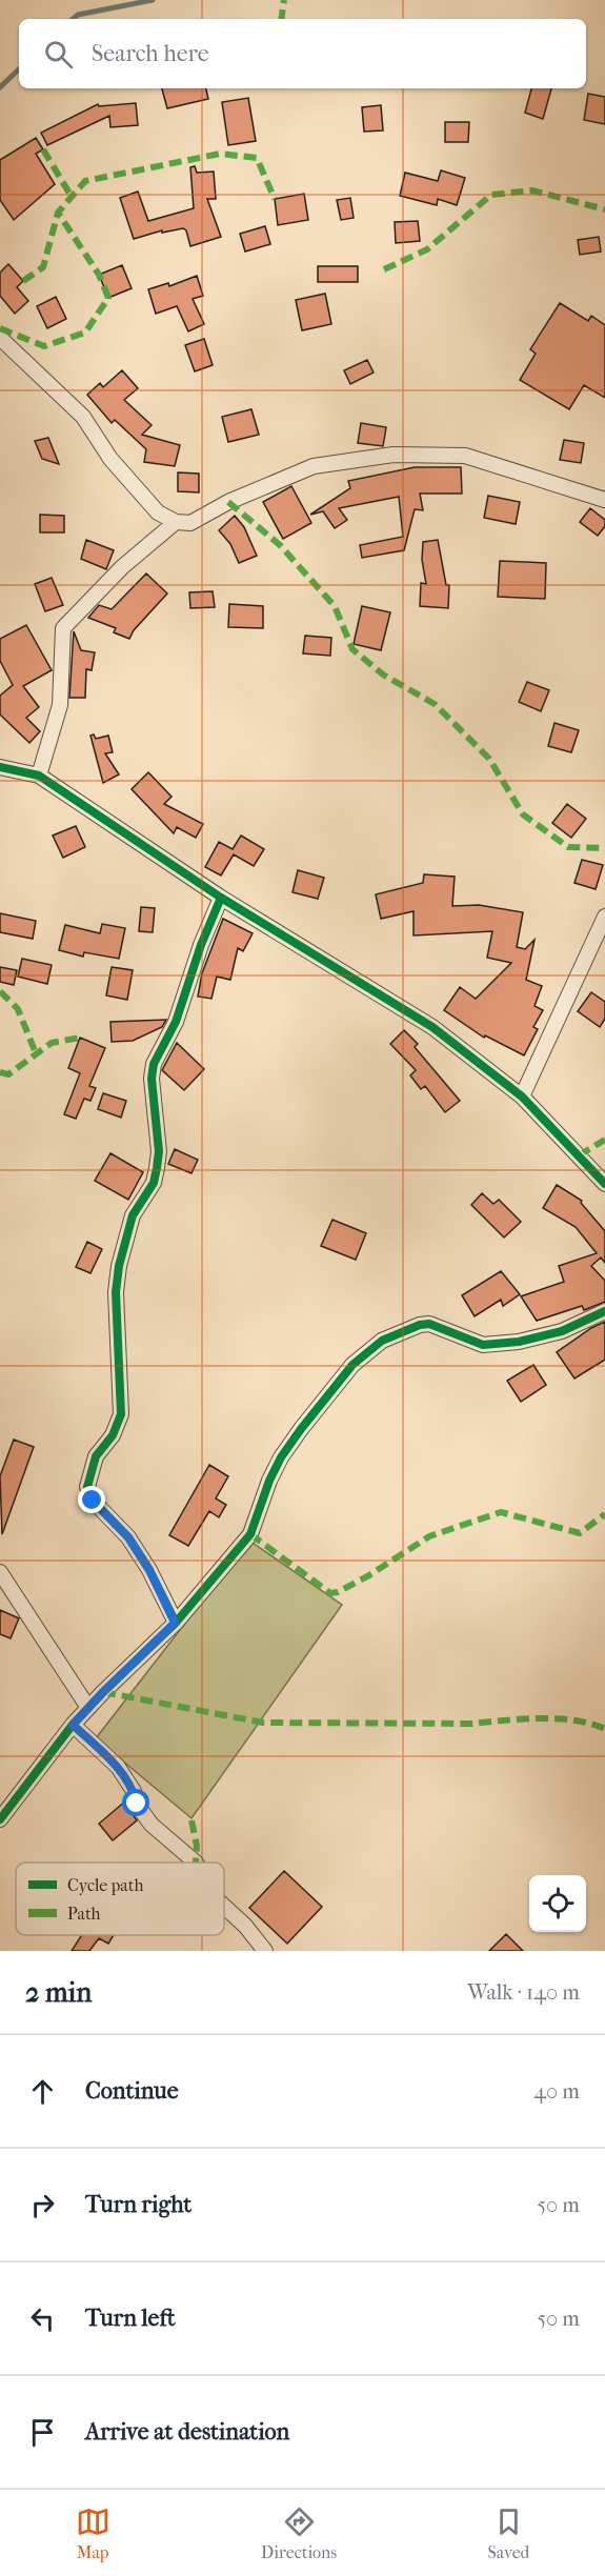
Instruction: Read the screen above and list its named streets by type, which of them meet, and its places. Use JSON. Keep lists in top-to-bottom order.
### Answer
{
  "legend": ["Cycle path", "Path"],
  "page": {
    "search": "Search here",
    "heading": ["2 min", "Walk · 140 m"],
    "list": [
      ["Continue", "40 m"],
      ["Turn right", "50 m"],
      ["Turn left", "50 m"],
      "Arrive at destination"
    ],
    "nav": ["Map", "Directions", "Saved"]
  }
}
